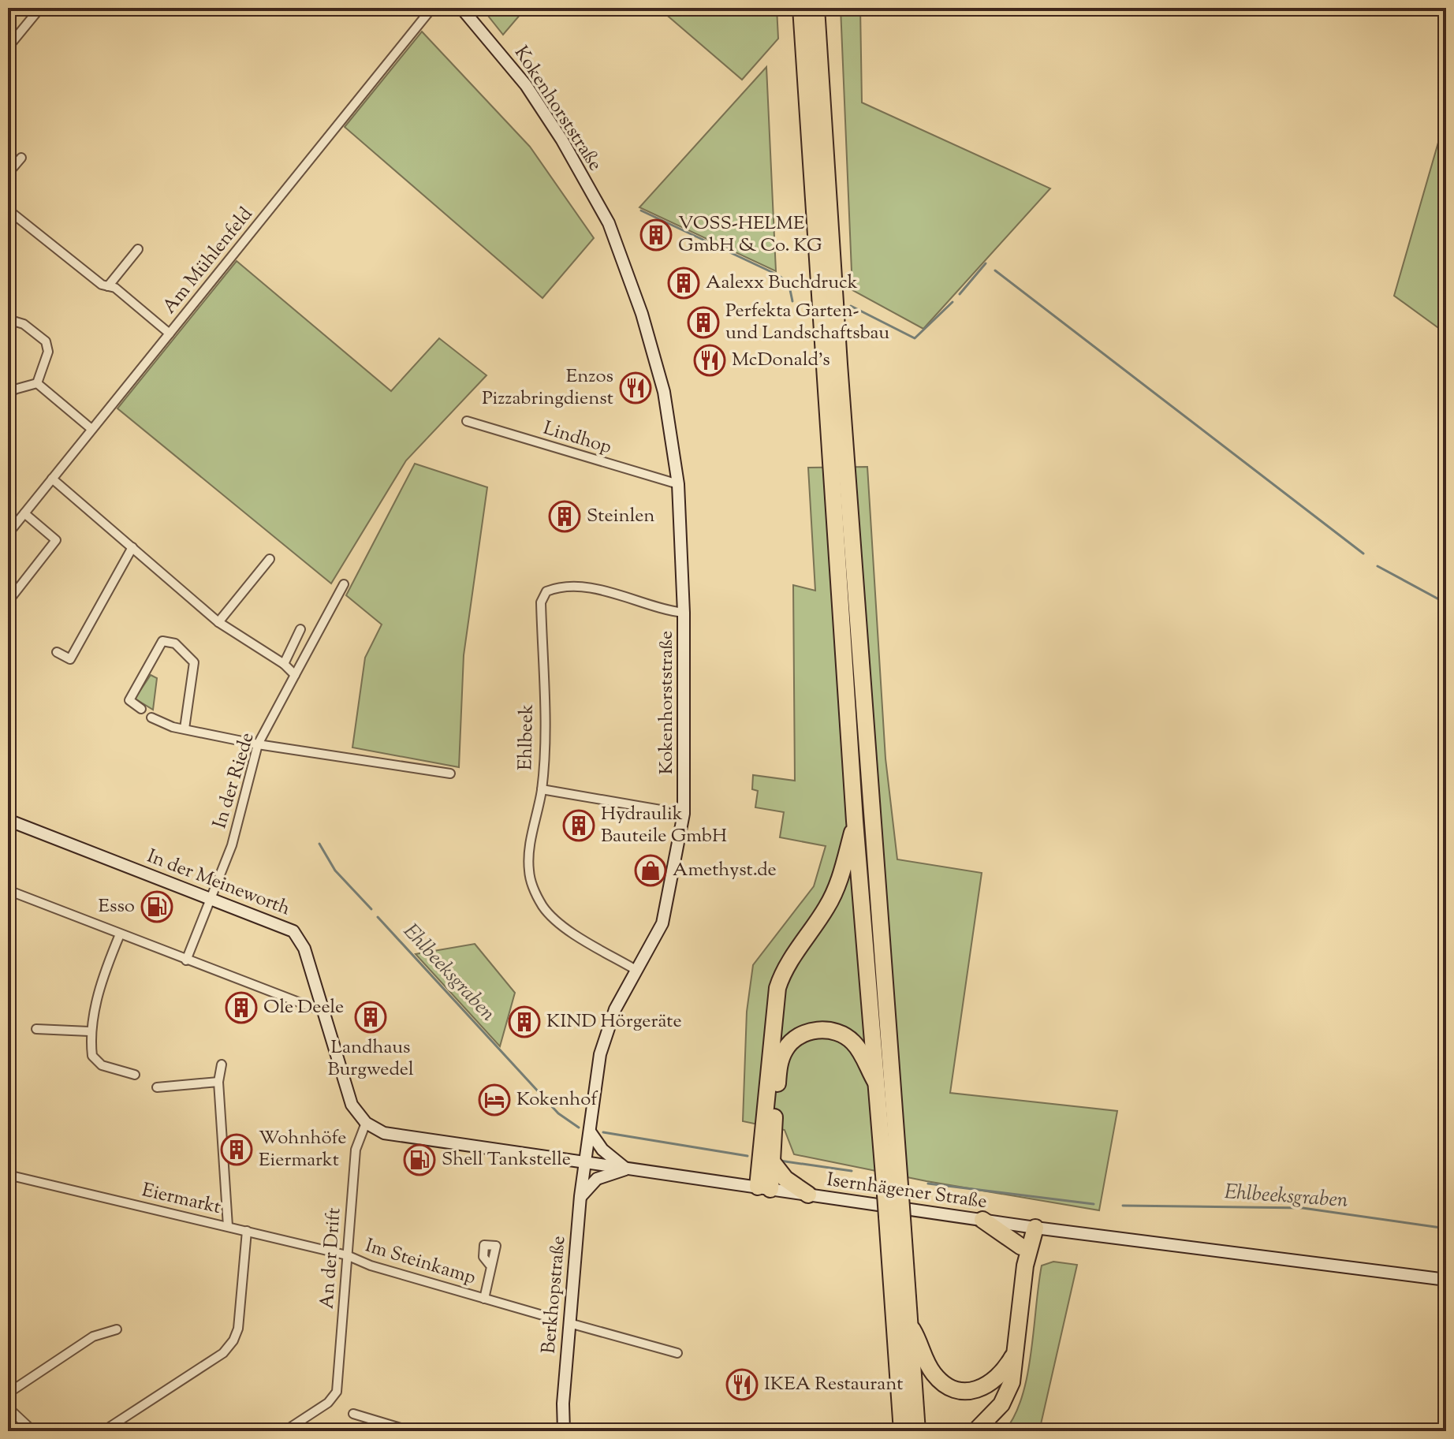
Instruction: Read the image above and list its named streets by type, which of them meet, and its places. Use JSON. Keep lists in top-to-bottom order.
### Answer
{
  "streets": {
    "main road": [
      "Kokenhorststraße",
      "In der Meineworth",
      "Isernhägener Straße",
      "Berkhopstraße"
    ],
    "street": [
      "Am Mühlenfeld",
      "Lindhop",
      "Ehlbeek",
      "In der Riede",
      "Eiermarkt",
      "An der Drift",
      "Im Steinkamp"
    ]
  },
  "crossings": [
    ["Kokenhorststraße", "Lindhop"],
    ["Kokenhorststraße", "Ehlbeek"],
    ["Kokenhorststraße", "Isernhägener Straße"],
    ["Kokenhorststraße", "Berkhopstraße"],
    ["In der Riede", "In der Meineworth"],
    ["In der Meineworth", "Isernhägener Straße"],
    ["In der Meineworth", "An der Drift"],
    ["Isernhägener Straße", "An der Drift"],
    ["Isernhägener Straße", "Berkhopstraße"],
    ["Eiermarkt", "An der Drift"],
    ["Eiermarkt", "Im Steinkamp"],
    ["An der Drift", "Im Steinkamp"]
  ],
  "water": ["Ehlbeeksgraben"],
  "places": {
    "building": [
      "VOSS-HELME GmbH & Co. KG",
      "Aalexx Buchdruck",
      "Perfekta Garten- und Landschaftsbau",
      "Steinlen",
      "Hydraulik Bauteile GmbH",
      "Ole Deele",
      "Landhaus Burgwedel",
      "KIND Hörgeräte",
      "Wohnhöfe Eiermarkt"
    ],
    "restaurant": ["McDonald's", "Enzos Pizzabringdienst", "IKEA Restaurant"],
    "shop": ["Amethyst.de"],
    "fuel station": ["Esso", "Shell Tankstelle"],
    "hotel": ["Kokenhof"]
  }
}
